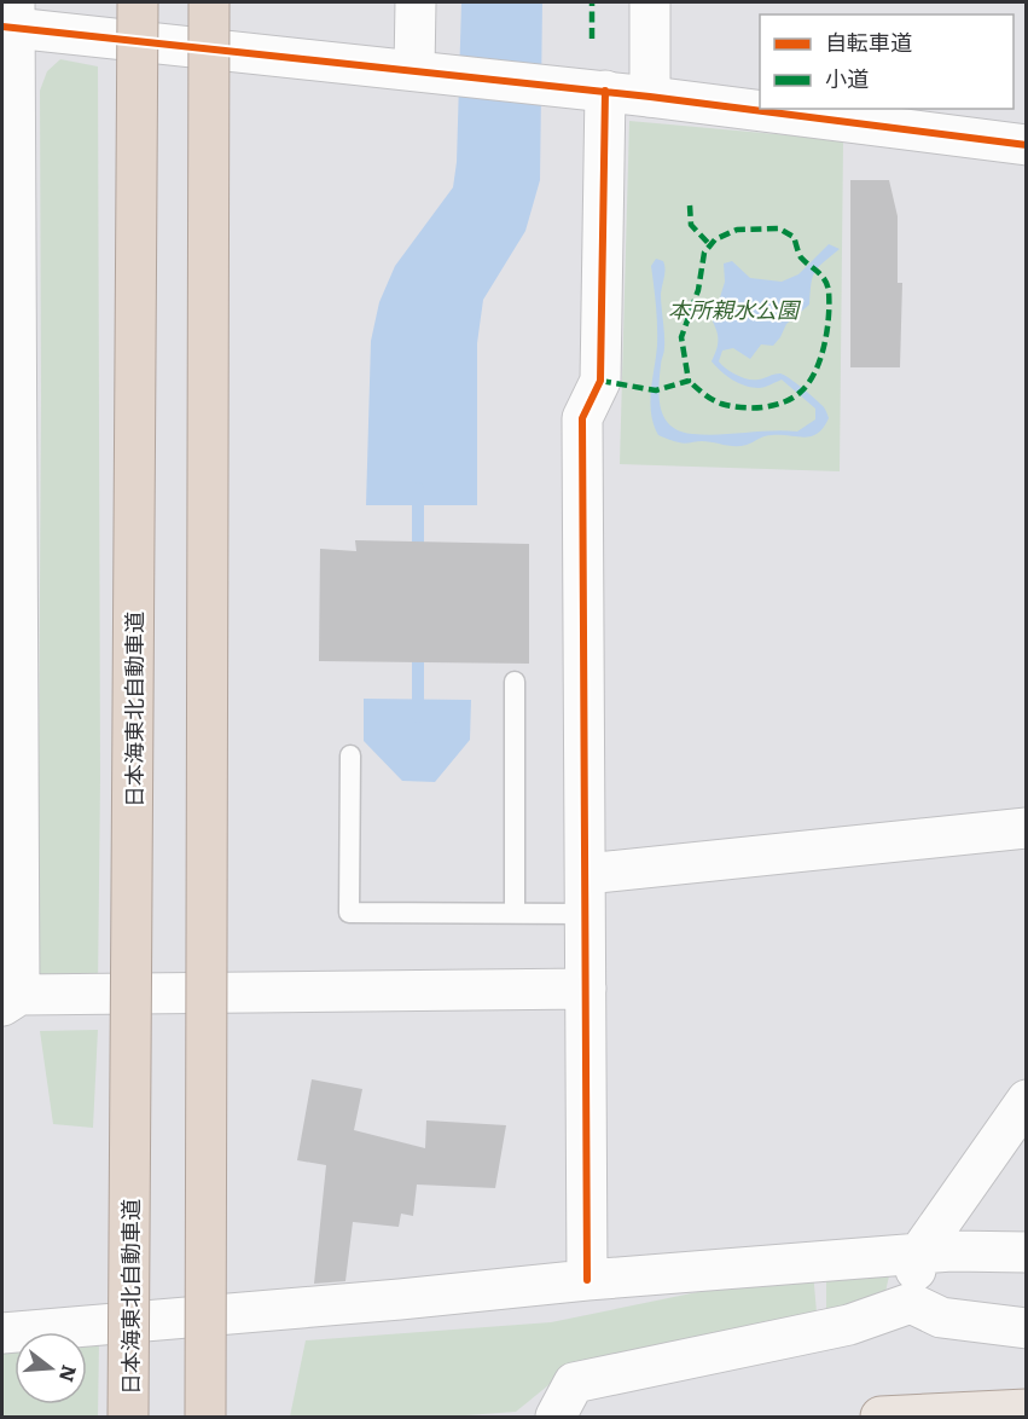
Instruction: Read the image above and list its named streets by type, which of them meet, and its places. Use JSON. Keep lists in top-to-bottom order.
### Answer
{
  "streets": {
    "highway": ["日本海東北自動車道"]
  },
  "parks": ["本所親水公園"],
  "legend": ["自転車道", "小道"],
  "north": "right"
}
